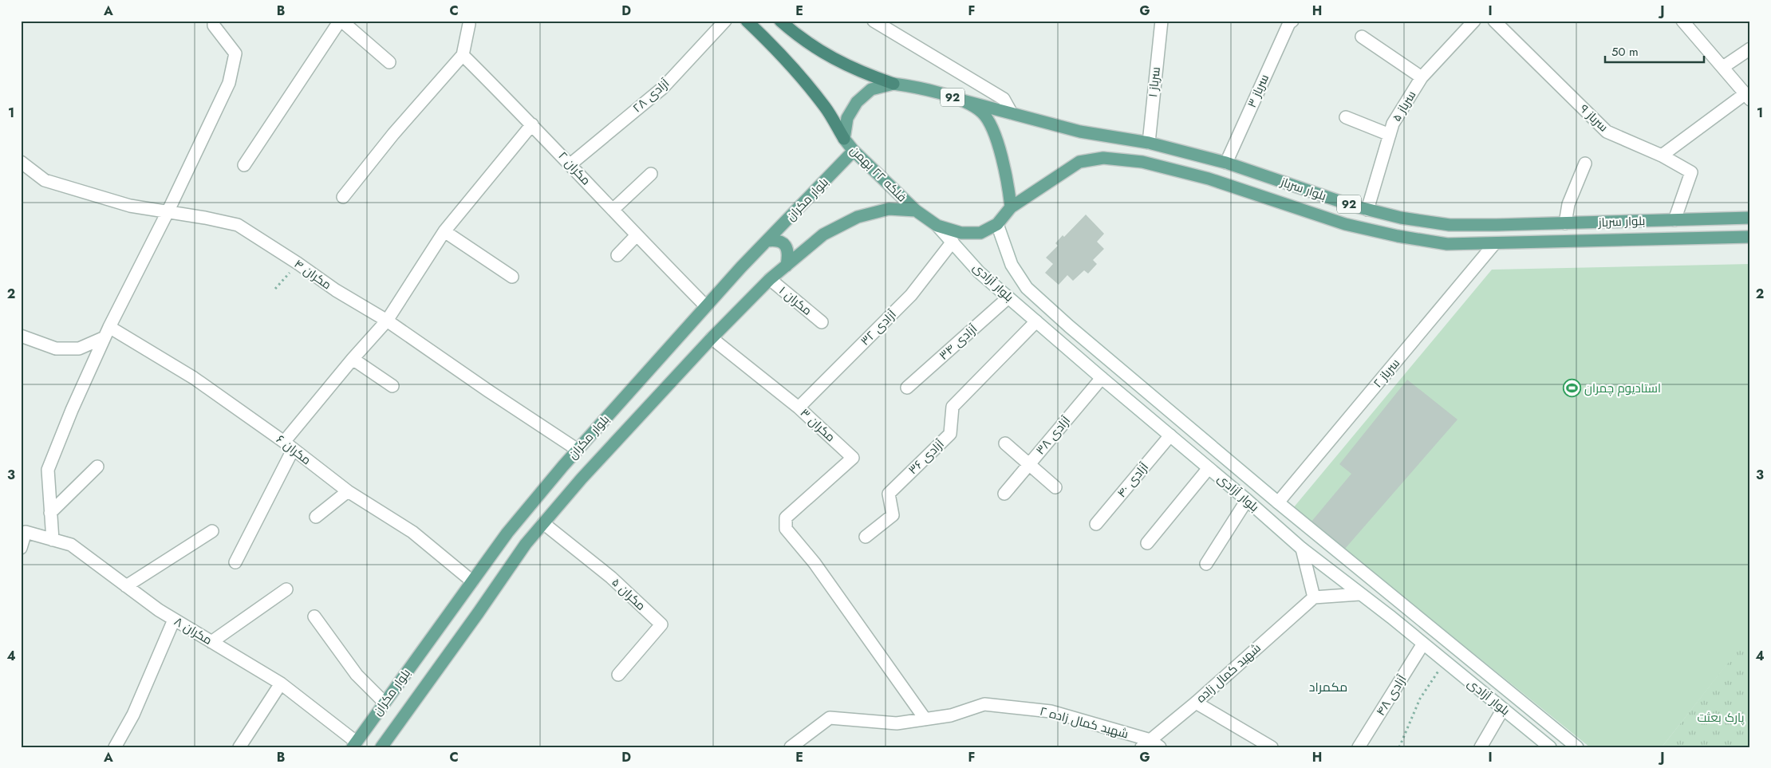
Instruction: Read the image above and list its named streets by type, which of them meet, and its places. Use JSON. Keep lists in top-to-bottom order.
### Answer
{
  "streets": {
    "highway": ["92"],
    "main road": ["فلکه ۲۲ بهمن", "بلوار سرباز", "بلوار مکران"],
    "street": [
      "سرباز ۱",
      "سرباز ۳",
      "آزادی ۲۸",
      "سرباز ۵",
      "سرباز ۹",
      "مکران ۲",
      "مکران ۴",
      "بلوار آزادی",
      "مکران ۱",
      "آزادی ۳۲",
      "آزادی ۳۴",
      "سرباز ۲",
      "مکران ۳",
      "آزادی ۳۸",
      "مکران ۶",
      "آزادی ۳۶",
      "آزادی ۴۰",
      "مکران ۵",
      "مکران ۸",
      "شهید کمال زاده",
      "آزادی ۴۸",
      "شهید کمال زاده ۲"
    ]
  },
  "crossings": [
    ["سرباز ۱", "بلوار سرباز"],
    ["سرباز ۳", "بلوار سرباز"],
    ["آزادی ۲۸", "مکران ۲"],
    ["92", "فلکه ۲۲ بهمن"],
    ["سرباز ۵", "بلوار سرباز"],
    ["سرباز ۹", "بلوار سرباز"],
    ["مکران ۲", "بلوار مکران"],
    ["فلکه ۲۲ بهمن", "بلوار سرباز"],
    ["فلکه ۲۲ بهمن", "بلوار مکران"],
    ["فلکه ۲۲ بهمن", "بلوار آزادی"],
    ["بلوار سرباز", "سرباز ۲"],
    ["بلوار مکران", "مکران ۴"],
    ["بلوار مکران", "مکران ۱"],
    ["بلوار مکران", "مکران ۳"],
    ["بلوار مکران", "مکران ۶"],
    ["بلوار مکران", "مکران ۵"],
    ["بلوار مکران", "مکران ۸"],
    ["بلوار آزادی", "آزادی ۳۲"],
    ["بلوار آزادی", "آزادی ۳۴"],
    ["بلوار آزادی", "سرباز ۲"],
    ["بلوار آزادی", "آزادی ۳۸"],
    ["بلوار آزادی", "آزادی ۳۶"],
    ["بلوار آزادی", "آزادی ۴۰"],
    ["بلوار آزادی", "آزادی ۴۸"],
    ["آزادی ۳۲", "مکران ۳"],
    ["مکران ۳", "شهید کمال زاده ۲"],
    ["شهید کمال زاده", "شهید کمال زاده ۲"]
  ],
  "districts": ["مکمراد"],
  "parks": ["پارک بعثت"],
  "places": {
    "sports": ["استادیوم چمران"]
  },
  "scale_bar": "50 m",
  "grid": {
    "columns": [
      "A",
      "B",
      "C",
      "D",
      "E",
      "F",
      "G",
      "H",
      "I",
      "J"
    ],
    "rows": [
      "1",
      "2",
      "3",
      "4"
    ]
  }
}
